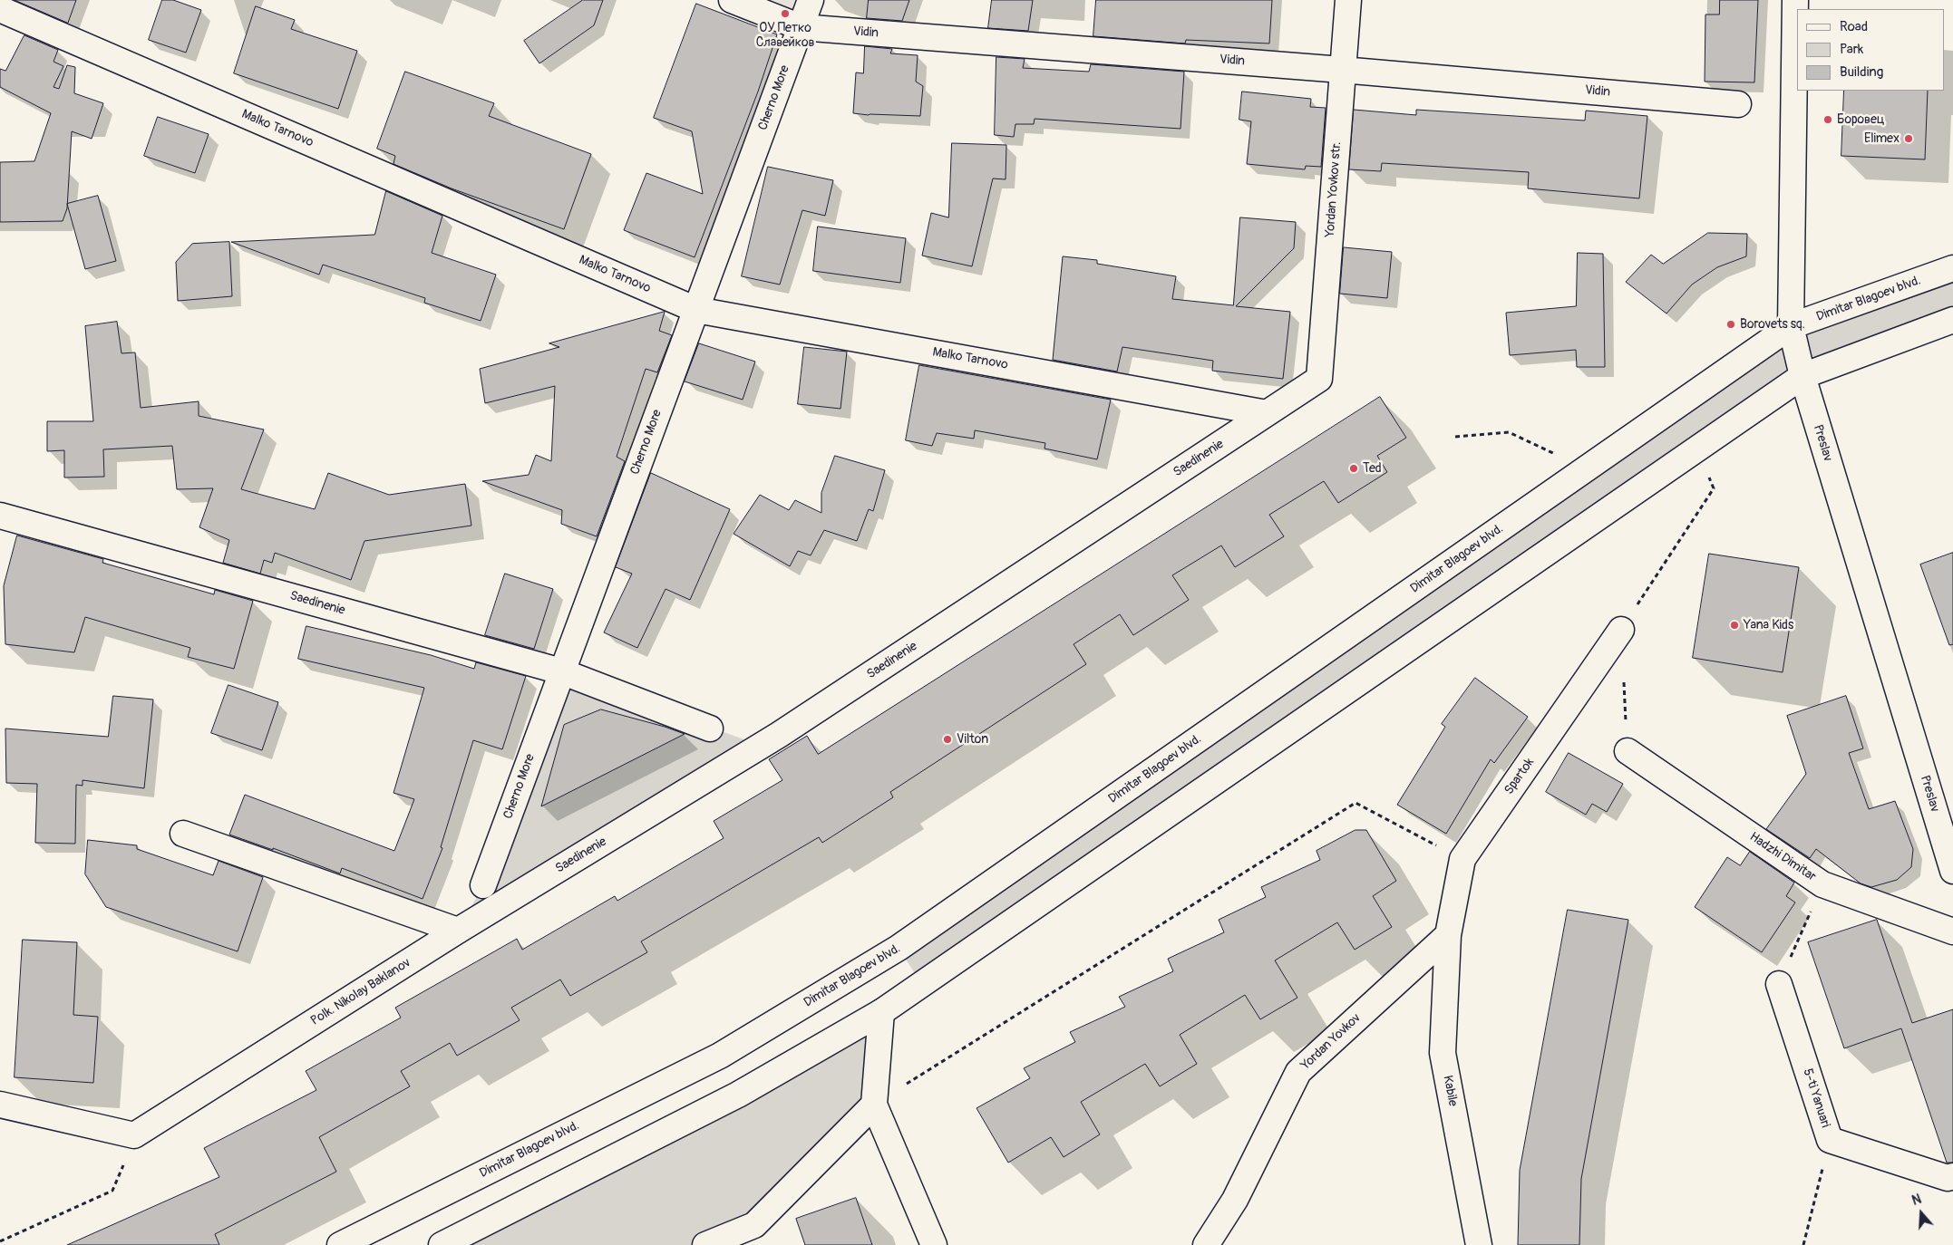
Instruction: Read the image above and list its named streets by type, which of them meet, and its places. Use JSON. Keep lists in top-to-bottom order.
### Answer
{
  "streets": {
    "street": [
      "Vidin",
      "Cherno More",
      "Malko Tarnovo",
      "Yordan Yovkov str.",
      "Dimitar Blagoev blvd.",
      "Preslav",
      "Saedinenie",
      "Spartok",
      "Hadzhi Dimitar",
      "Polk. Nikolay Baklanov",
      "Yordan Yovkov",
      "Kabile",
      "5-ti Yanuari"
    ]
  },
  "crossings": [
    ["Vidin", "Cherno More"],
    ["Vidin", "Yordan Yovkov str."],
    ["Cherno More", "Malko Tarnovo"],
    ["Cherno More", "Saedinenie"],
    ["Malko Tarnovo", "Saedinenie"],
    ["Yordan Yovkov str.", "Saedinenie"],
    ["Dimitar Blagoev blvd.", "Preslav"],
    ["Saedinenie", "Polk. Nikolay Baklanov"],
    ["Spartok", "Yordan Yovkov"],
    ["Spartok", "Kabile"],
    ["Yordan Yovkov", "Kabile"]
  ],
  "places": [
    "ОУ Петко Славейков",
    "Боровец",
    "Elimex",
    "Borovets sq.",
    "Ted",
    "Yana Kids",
    "Vilton"
  ],
  "legend": ["Road", "Park", "Building"],
  "north": "top"
}
